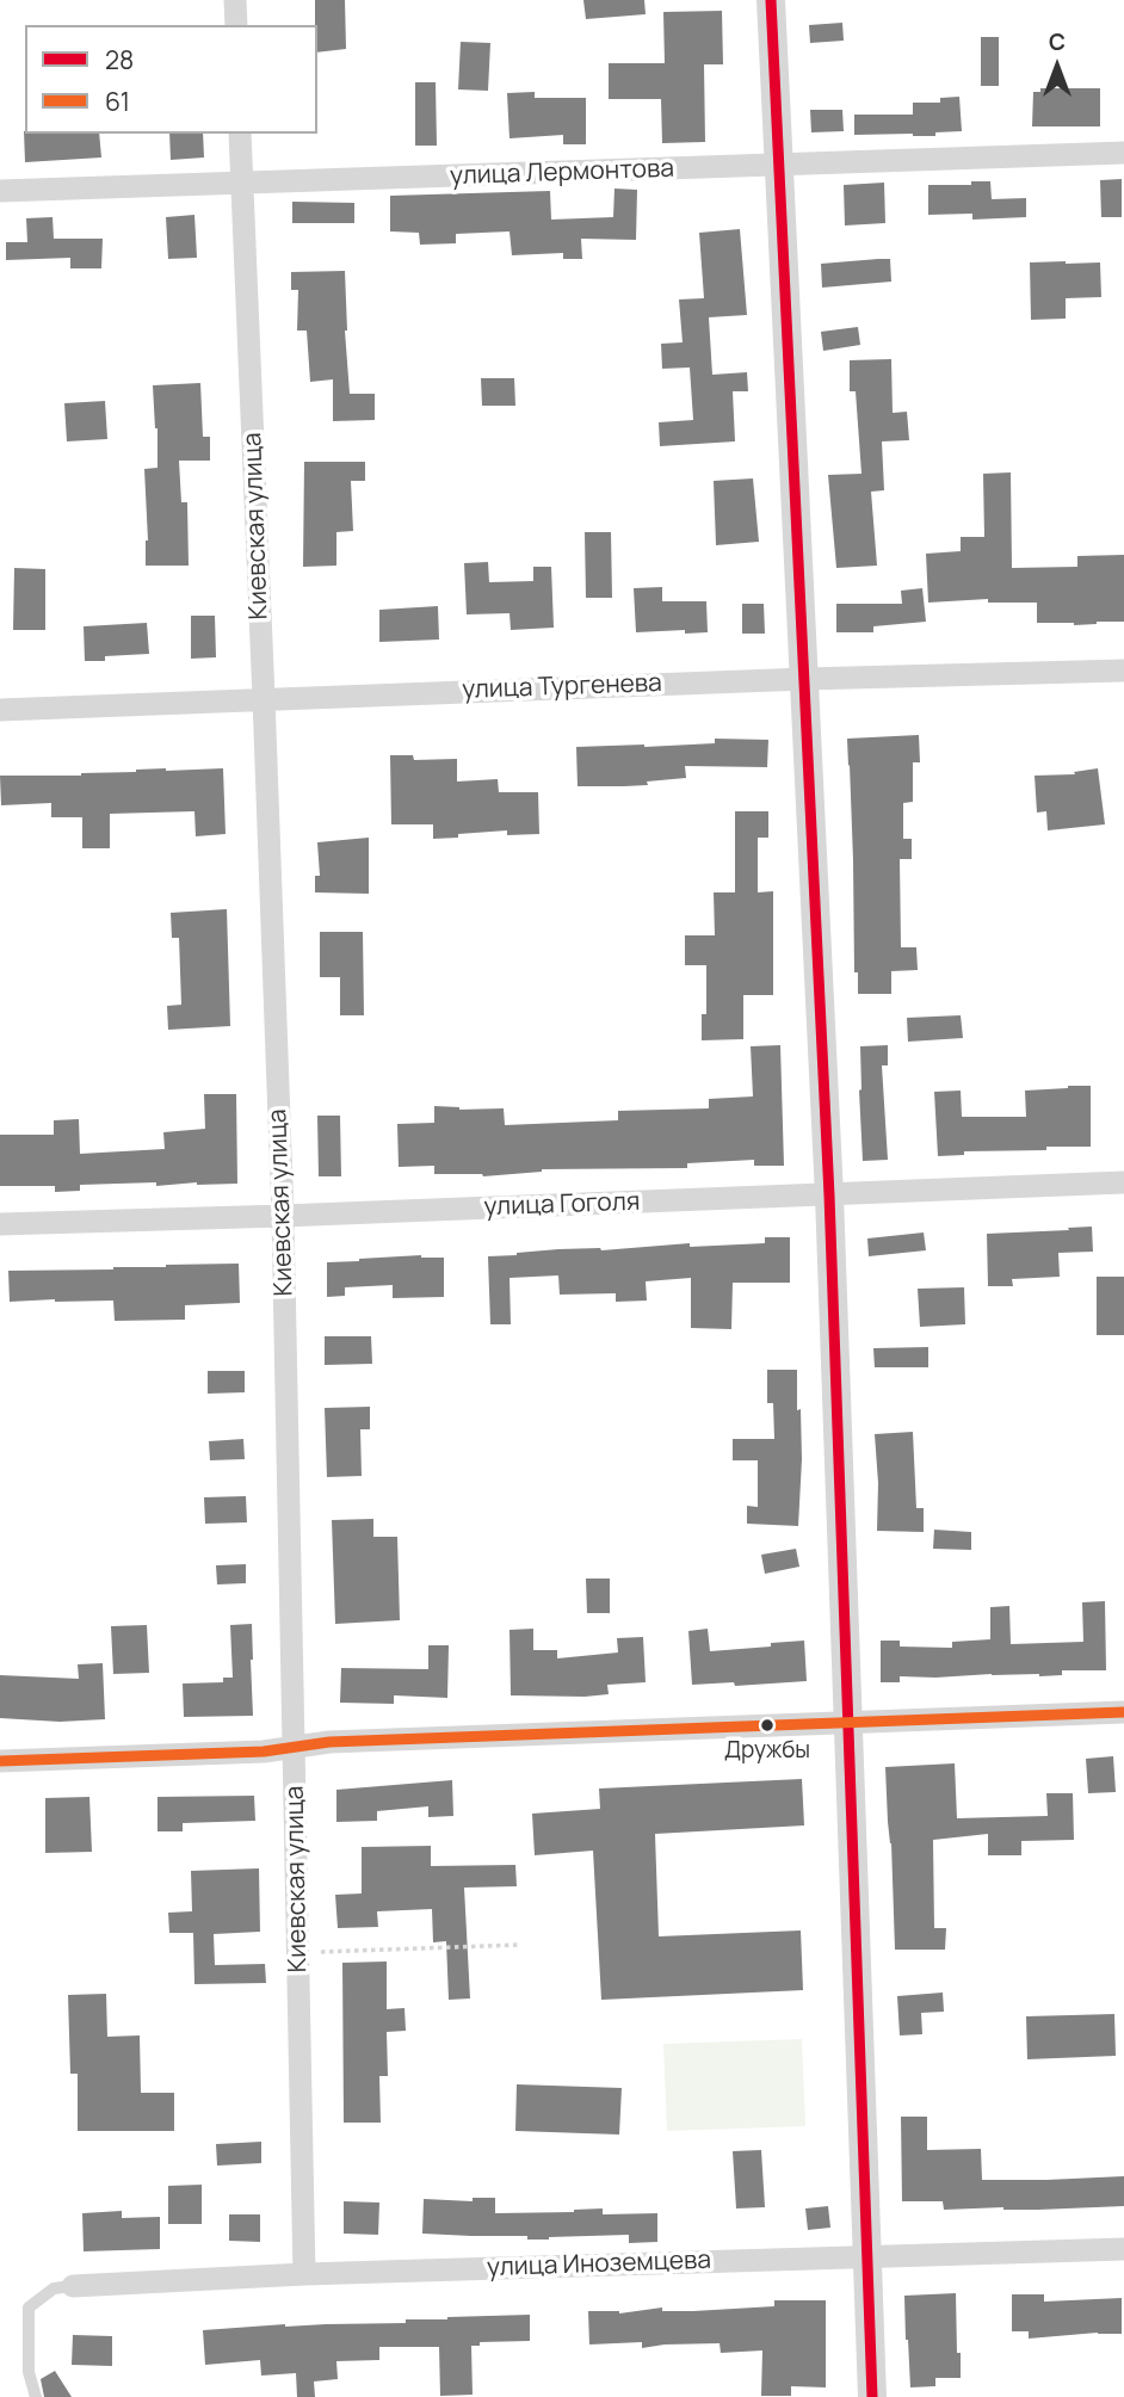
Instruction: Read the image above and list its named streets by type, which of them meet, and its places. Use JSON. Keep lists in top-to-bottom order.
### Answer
{
  "streets": {
    "street": [
      "улица Лермонтова",
      "Киевская улица",
      "улица Тургенева",
      "улица Гоголя",
      "улица Иноземцева"
    ]
  },
  "crossings": [
    ["улица Лермонтова", "Киевская улица"],
    ["Киевская улица", "улица Тургенева"],
    ["Киевская улица", "улица Гоголя"],
    ["Киевская улица", "улица Иноземцева"]
  ],
  "places": ["Дружбы"],
  "lines": ["transit line 28", "transit line 61"],
  "legend": ["28", "61"],
  "north": "top"
}
